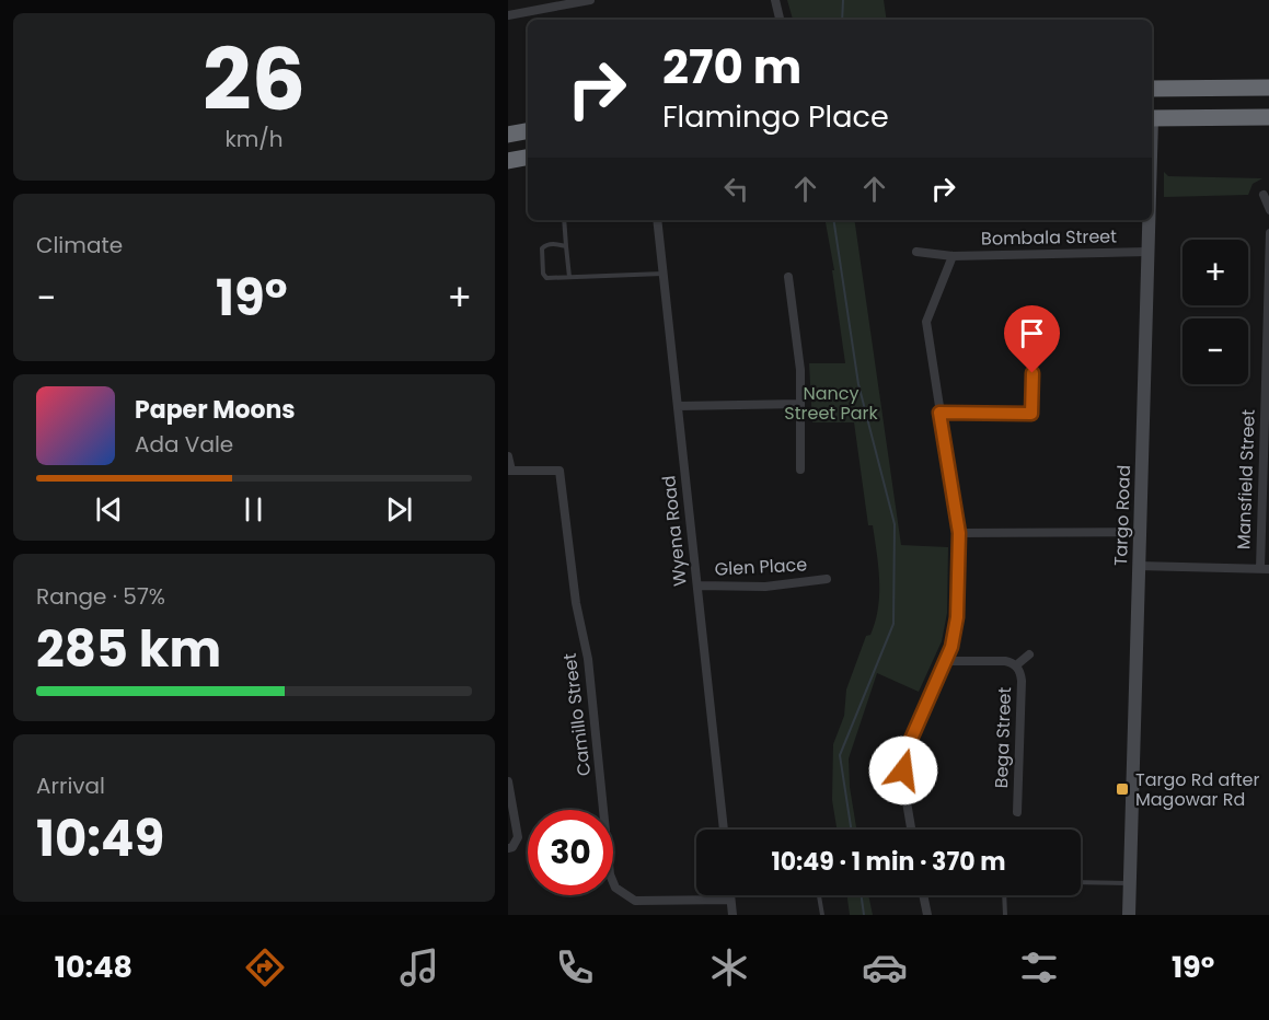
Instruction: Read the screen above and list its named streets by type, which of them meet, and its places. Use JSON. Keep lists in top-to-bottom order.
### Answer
{
  "streets": {
    "street": [
      "Bombala Street",
      "Mansfield Street",
      "Targo Road",
      "Wyena Road",
      "Glen Place",
      "Camillo Street",
      "Bega Street"
    ]
  },
  "crossings": [
    ["Bombala Street", "Targo Road"],
    ["Wyena Road", "Glen Place"]
  ],
  "parks": ["Nancy Street Park"],
  "places": {
    "transit": ["Targo Rd after Magowar Rd"]
  },
  "page": {
    "tile": [
      ["26", "km/h"],
      "Climate",
      ["Range · 57%", "285 km"],
      ["Arrival", "10:49"]
    ],
    "turn": ["270 m", "Flamingo Place"],
    "map_buttons": ["+", "−"],
    "heat": ["−", "19°", "+"],
    "song": ["Paper Moons", "Ada Vale"],
    "limit": "30",
    "trip": "10:49 · 1 min · 370 m",
    "tabs": ["10:48", "19°"]
  }
}
